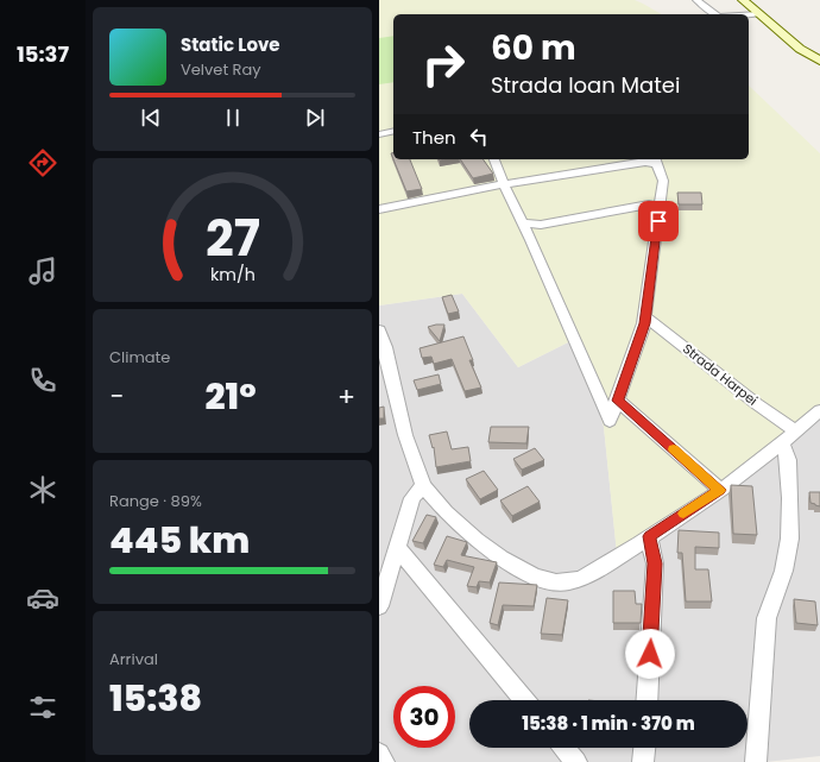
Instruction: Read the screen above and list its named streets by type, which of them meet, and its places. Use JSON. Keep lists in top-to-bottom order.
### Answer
{
  "streets": {
    "street": ["Strada Harpei"]
  },
  "page": {
    "tabs": "15:37",
    "turn": ["60 m", "Strada Ioan Matei"],
    "song": ["Static Love", "Velvet Ray"],
    "then": "Then",
    "tile": [
      "Climate",
      ["Range · 89%", "445 km"],
      ["Arrival", "15:38"]
    ],
    "heat": ["−", "21°", "+"],
    "limit": "30",
    "trip": "15:38 · 1 min · 370 m",
    "gauge": ["27", "km/h"]
  }
}
